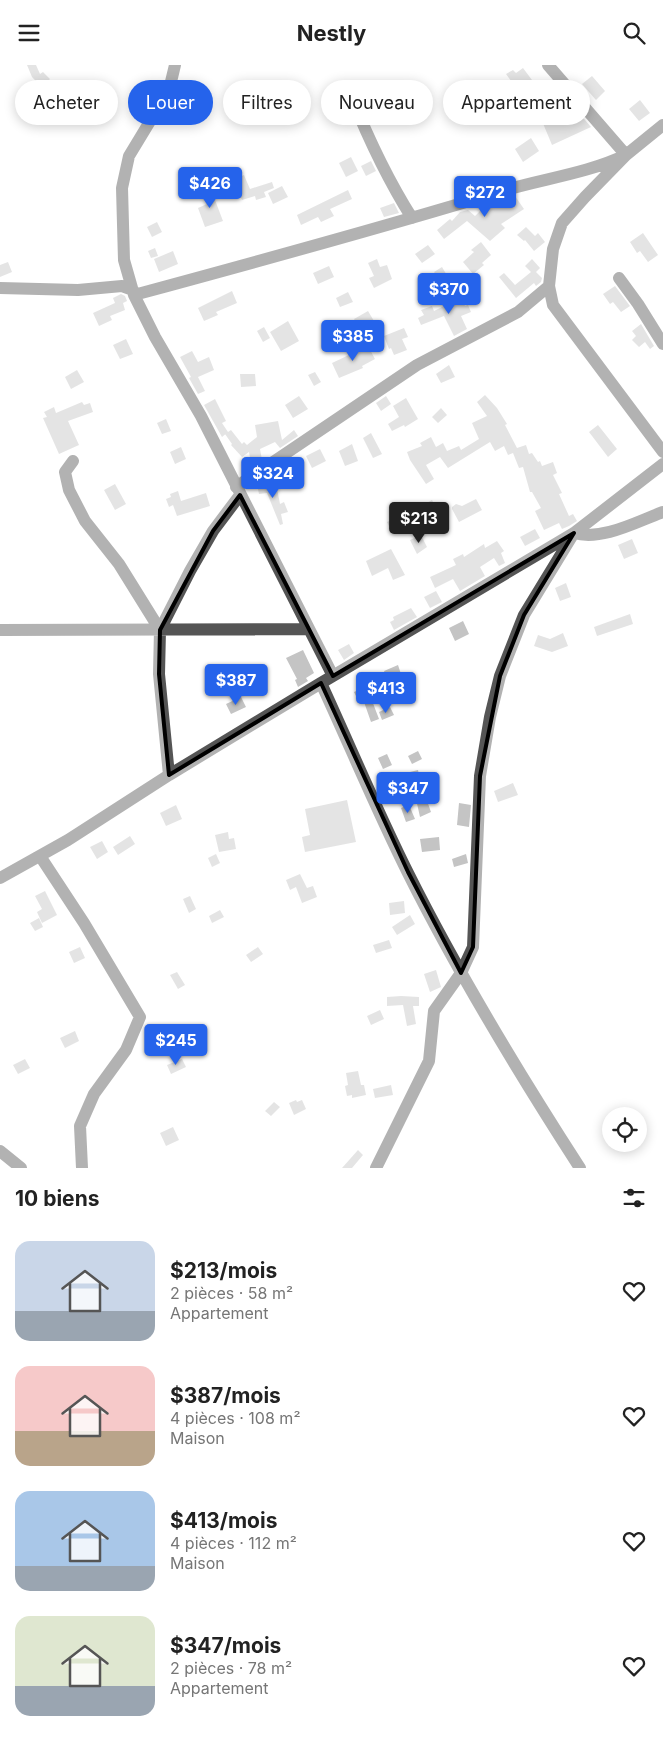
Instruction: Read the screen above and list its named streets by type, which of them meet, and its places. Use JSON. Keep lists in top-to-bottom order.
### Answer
{
  "page": {
    "header": "Nestly",
    "chip": [
      "Acheter",
      "Louer",
      "Filtres",
      "Nouveau",
      "Appartement"
    ],
    "price": [
      "$426",
      "$272",
      "$370",
      "$385",
      "$324",
      "$213",
      "$387",
      "$413",
      "$347",
      "$245"
    ],
    "heading": "10 biens",
    "list": [
      {
        "name": "$213/mois",
        "note": "2 pièces · 58 m² · Appartement"
      },
      {
        "name": "$387/mois",
        "note": "4 pièces · 108 m² · Maison"
      },
      {
        "name": "$413/mois",
        "note": "4 pièces · 112 m² · Maison"
      },
      {
        "name": "$347/mois",
        "note": "2 pièces · 78 m² · Appartement"
      }
    ]
  }
}
